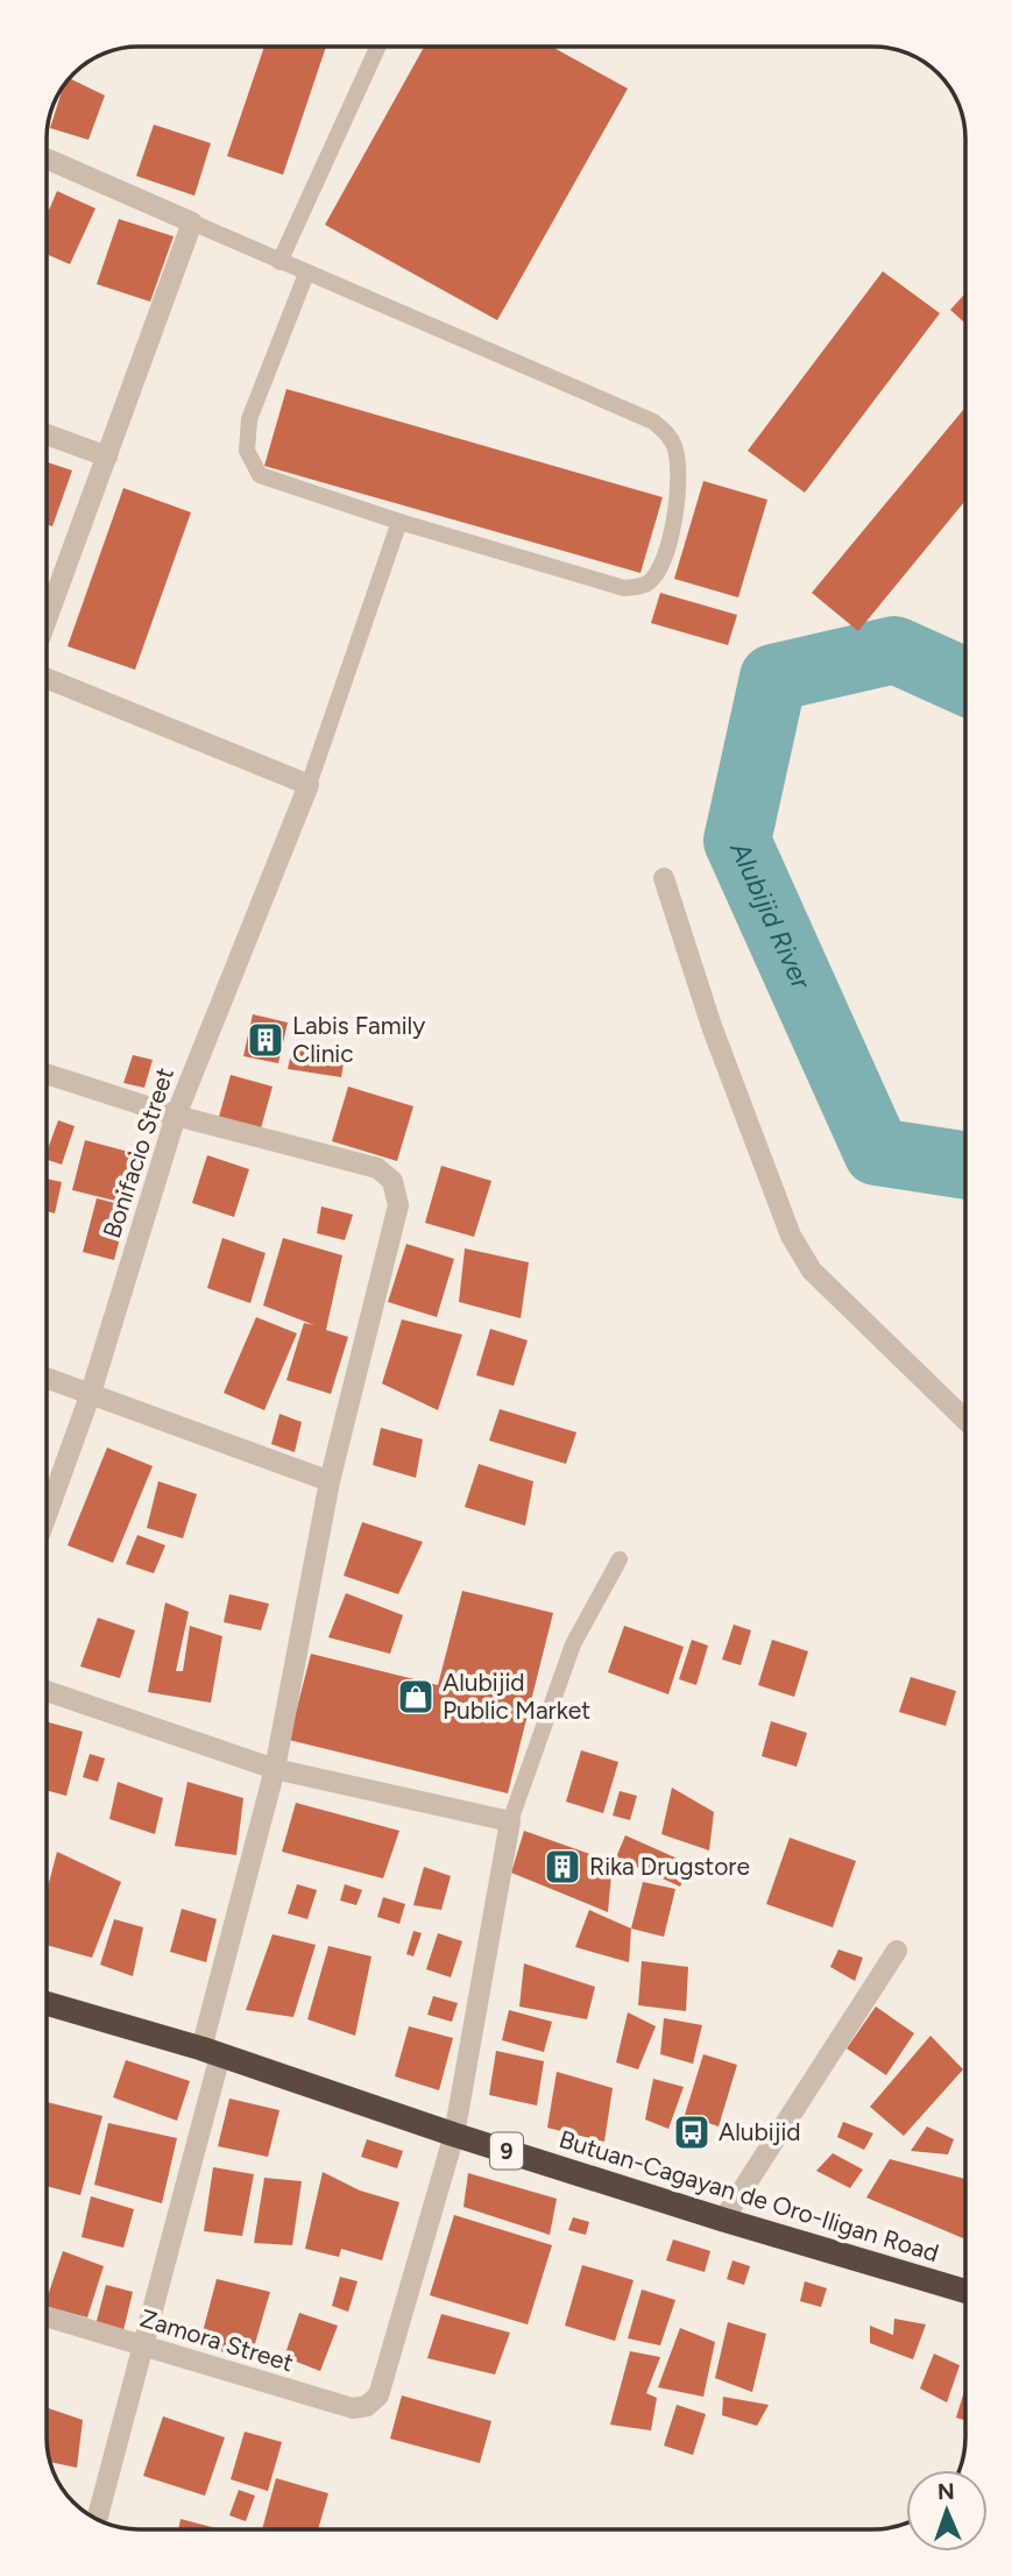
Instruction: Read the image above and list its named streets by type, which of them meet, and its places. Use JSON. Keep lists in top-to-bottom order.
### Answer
{
  "streets": {
    "highway": ["9", "Butuan-Cagayan de Oro-Iligan Road"],
    "street": ["Bonifacio Street", "Zamora Street"]
  },
  "crossings": [
    ["Butuan-Cagayan de Oro-Iligan Road", "Zamora Street"]
  ],
  "water": ["Alubijid River"],
  "places": {
    "building": ["Labis Family Clinic", "Rika Drugstore"],
    "shop": ["Alubijid Public Market"],
    "bus stop": ["Alubijid"]
  },
  "north": "top"
}
